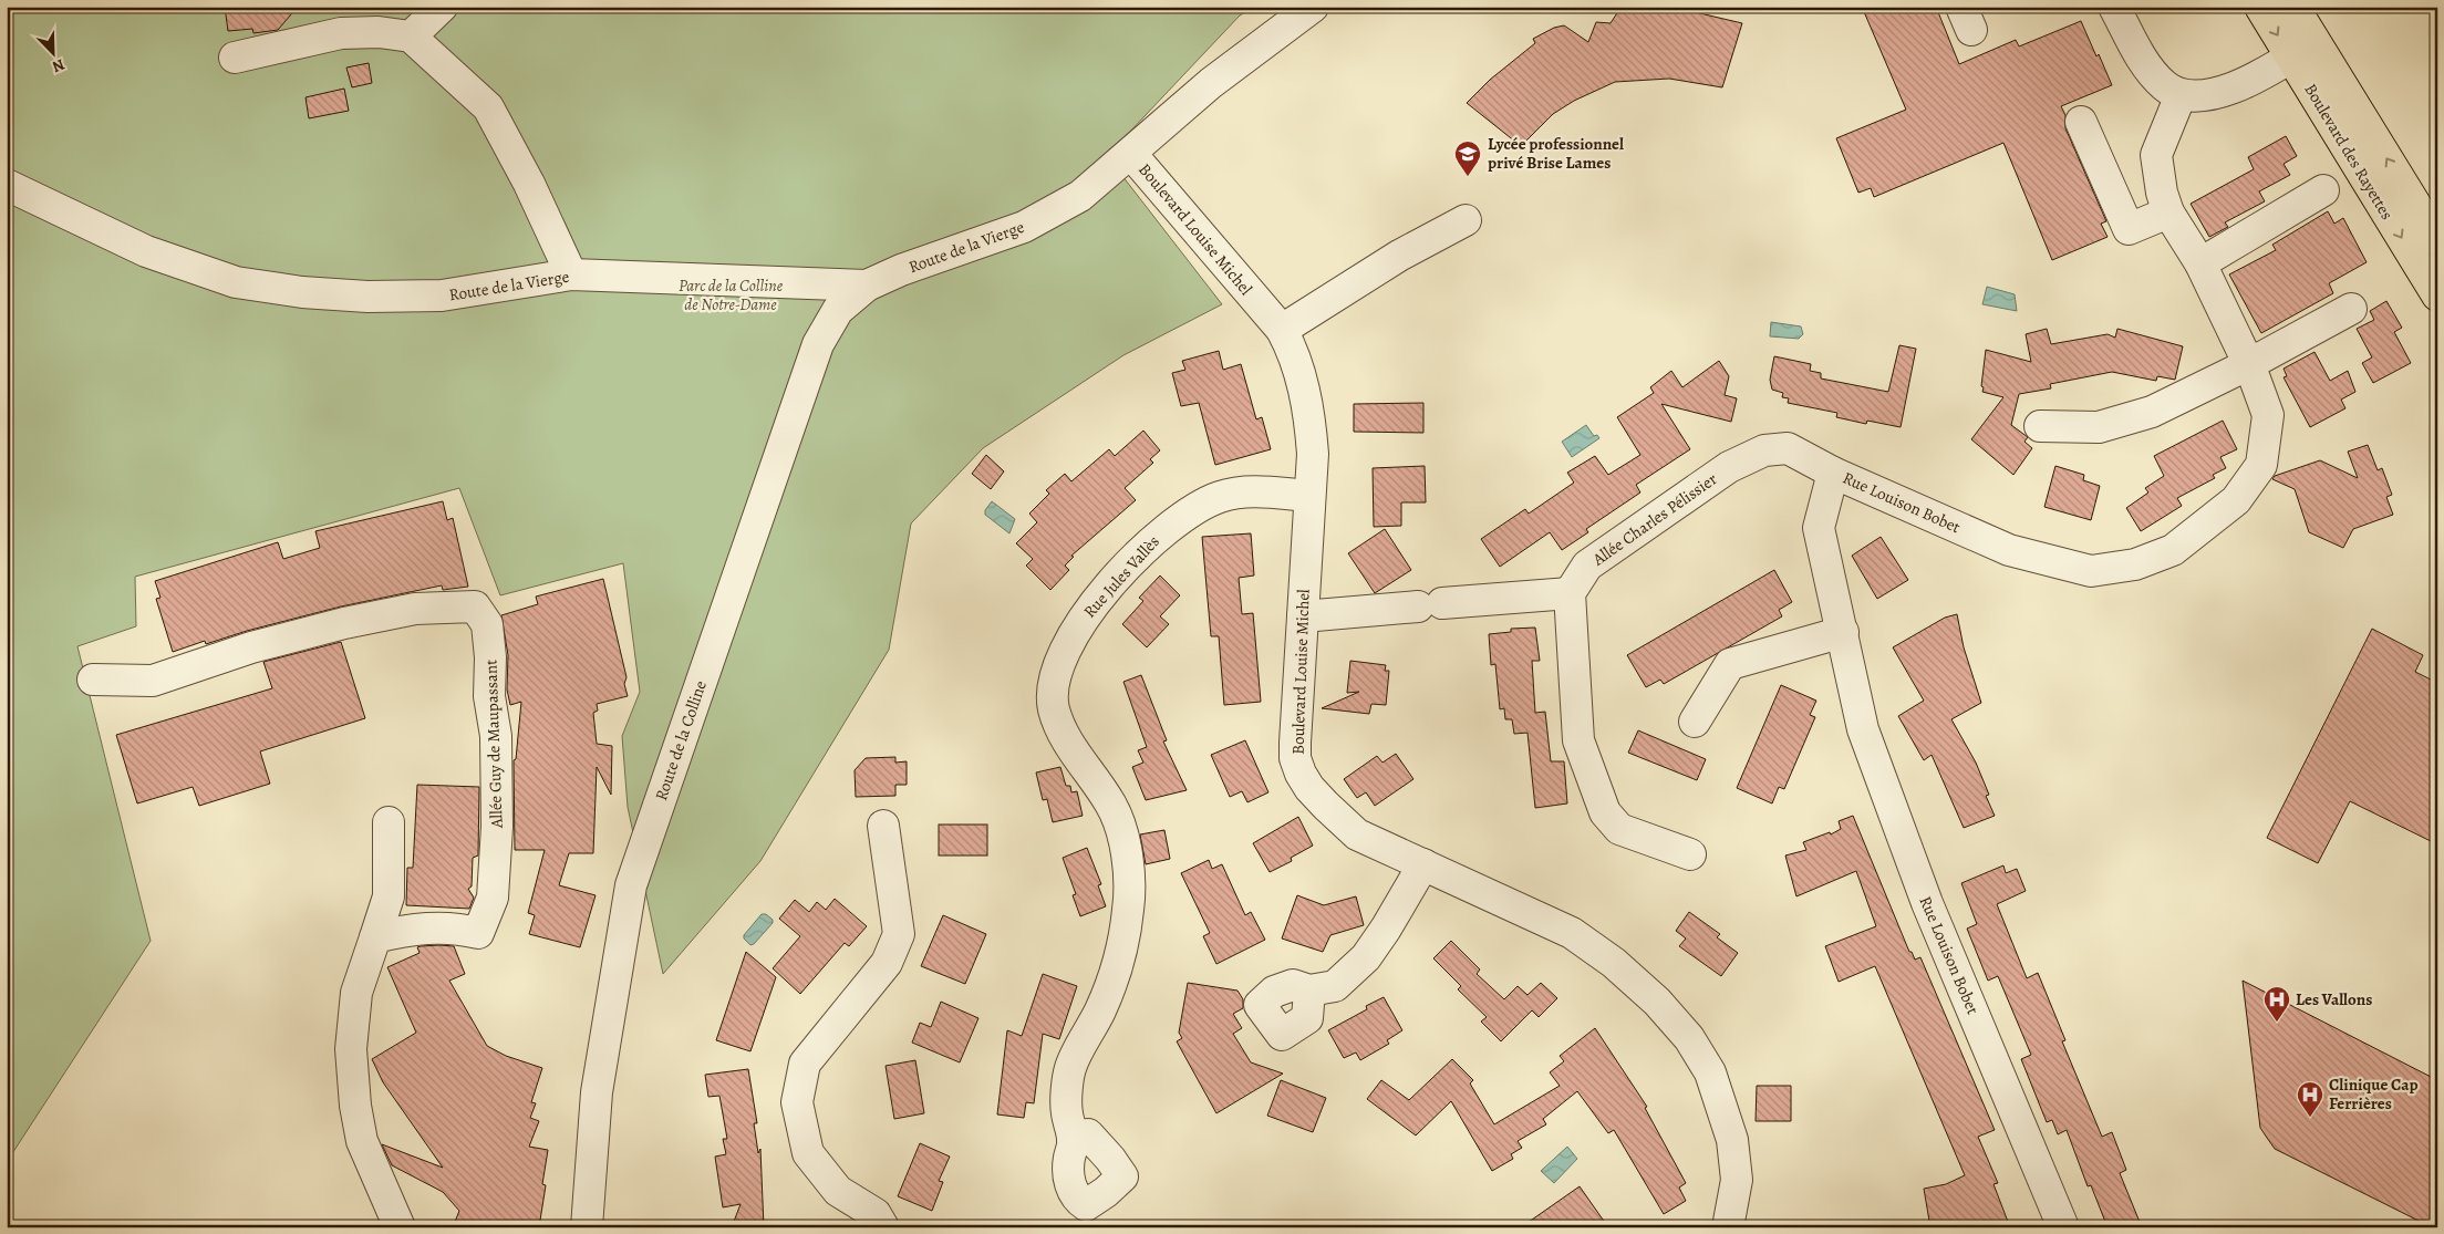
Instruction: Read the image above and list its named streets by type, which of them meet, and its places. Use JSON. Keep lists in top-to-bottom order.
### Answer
{
  "streets": {
    "main road": ["Boulevard des Rayettes"],
    "street": [
      "Boulevard Louise Michel",
      "Route de la Vierge",
      "Rue Louison Bobet",
      "Allée Charles Pélissier",
      "Rue Jules Vallès",
      "Route de la Colline",
      "Allée Guy de Maupassant"
    ]
  },
  "crossings": [
    ["Boulevard Louise Michel", "Route de la Vierge"],
    ["Boulevard Louise Michel", "Rue Jules Vallès"],
    ["Route de la Vierge", "Route de la Colline"],
    ["Rue Louison Bobet", "Allée Charles Pélissier"]
  ],
  "parks": ["Parc de la Colline de Notre-Dame"],
  "places": {
    "school or university": ["Lycée professionnel privé Brise Lames"],
    "hospital": ["Les Vallons", "Clinique Cap Ferrières"]
  },
  "north": "bottom right"
}
